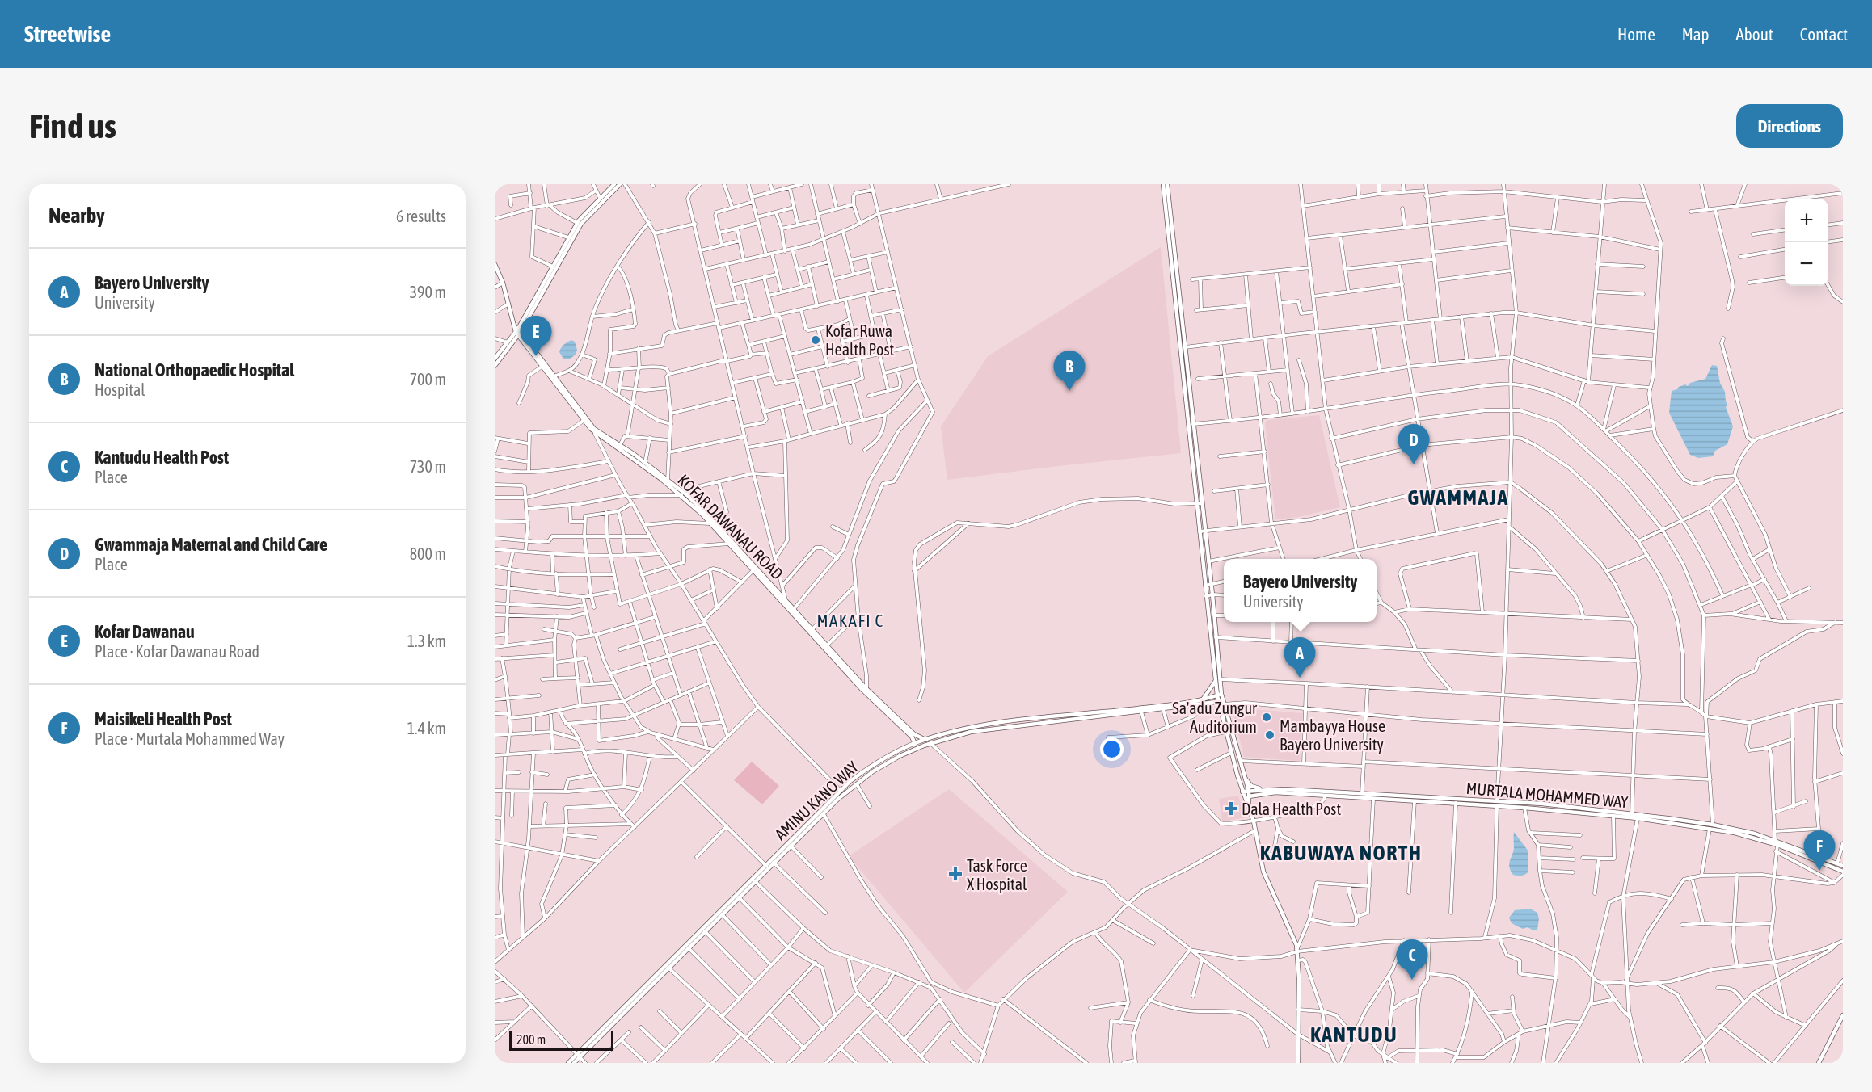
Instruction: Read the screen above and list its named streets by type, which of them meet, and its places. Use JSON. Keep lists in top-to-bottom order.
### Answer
{
  "streets": {
    "main road": ["KOFAR DAWANAU ROAD", "MURTALA MOHAMMED WAY", "AMINU KANO WAY"]
  },
  "crossings": [
    ["KOFAR DAWANAU ROAD", "AMINU KANO WAY"]
  ],
  "districts": [
    "GWAMMAJA",
    "MAKAFI C",
    "KABUWAYA NORTH",
    "KANTUDU"
  ],
  "places": {
    "other": ["Kofar Ruwa Health Post", "Sa'adu Zungur Auditorium", "Mambayya House Bayero University"],
    "health": ["Dala Health Post", "Task Force X Hospital"]
  },
  "scale_bar": "200 m",
  "page": {
    "header": "Streetwise",
    "nav": [
      "Home",
      "Map",
      "About",
      "Contact"
    ],
    "buttons": "Directions",
    "title": "Find us",
    "heading": ["Nearby", "6 results"],
    "map_buttons": ["+", "−"],
    "list": [
      {
        "mark": "A",
        "name": "Bayero University",
        "note": "University",
        "value": "390 m"
      },
      {
        "mark": "B",
        "name": "National Orthopaedic Hospital",
        "note": "Hospital",
        "value": "700 m"
      },
      {
        "mark": "C",
        "name": "Kantudu Health Post",
        "note": "Place",
        "value": "730 m"
      },
      {
        "mark": "D",
        "name": "Gwammaja Maternal and Child Care",
        "note": "Place",
        "value": "800 m"
      },
      {
        "mark": "E",
        "name": "Kofar Dawanau",
        "note": "Place · Kofar Dawanau Road",
        "value": "1.3 km"
      },
      {
        "mark": "F",
        "name": "Maisikeli Health Post",
        "note": "Place · Murtala Mohammed Way",
        "value": "1.4 km"
      }
    ],
    "pins": [
      "E",
      "B",
      "D",
      "A",
      "F",
      "C"
    ],
    "popup": ["Bayero University", "University"],
    "scale": "200 m"
  }
}
